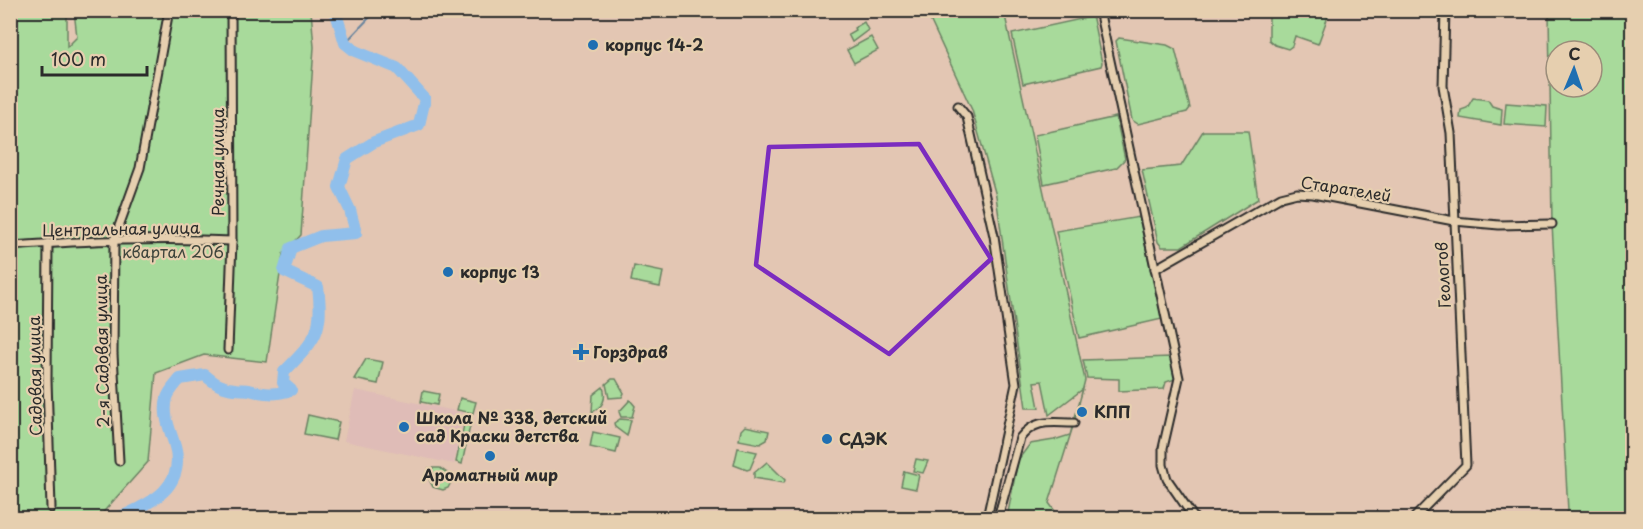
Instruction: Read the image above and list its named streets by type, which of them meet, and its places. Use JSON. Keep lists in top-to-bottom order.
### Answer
{
  "streets": {
    "street": [
      "Речная улица",
      "Старателей",
      "Центральная улица",
      "Геологов",
      "2-я Садовая улица",
      "Садовая улица"
    ]
  },
  "crossings": [
    ["Речная улица", "Центральная улица"],
    ["Старателей", "Геологов"],
    ["Центральная улица", "2-я Садовая улица"],
    ["Центральная улица", "Садовая улица"]
  ],
  "parks": ["квартал 206"],
  "places": {
    "other": [
      "корпус 14-2",
      "корпус 13",
      "КПП",
      "Школа № 338, детский сад Краски детства",
      "СДЭК",
      "Ароматный мир"
    ],
    "health": ["Горздрав"]
  },
  "scale_bar": "100 m",
  "north": "top"
}
